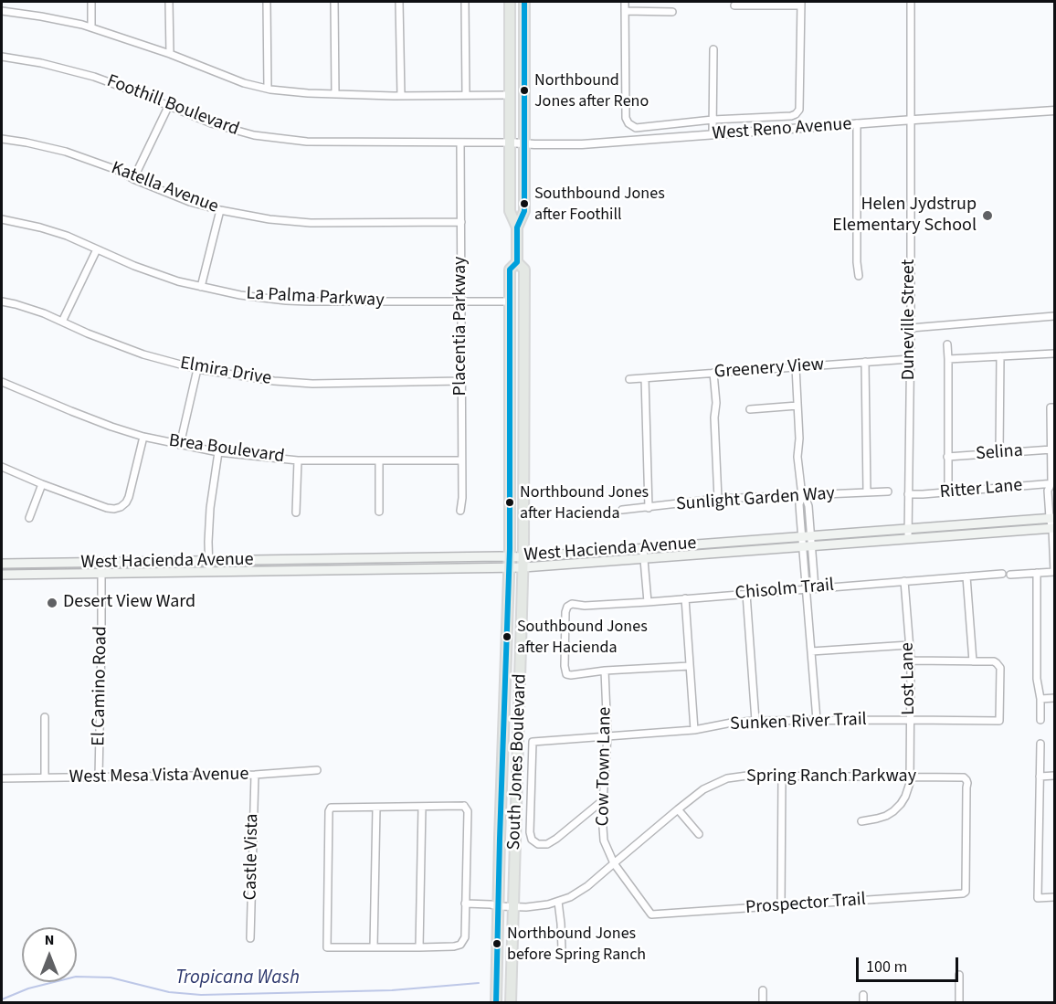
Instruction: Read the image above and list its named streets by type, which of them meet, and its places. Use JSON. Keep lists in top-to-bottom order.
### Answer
{
  "streets": {
    "main road": ["West Hacienda Avenue", "South Jones Boulevard"],
    "street": [
      "Foothill Boulevard",
      "West Reno Avenue",
      "Katella Avenue",
      "La Palma Parkway",
      "Duneville Street",
      "Placentia Parkway",
      "Greenery View",
      "Elmira Drive",
      "Brea Boulevard",
      "Selina",
      "Ritter Lane",
      "Sunlight Garden Way",
      "Chisolm Trail",
      "Lost Lane",
      "El Camino Road",
      "Sunken River Trail",
      "Cow Town Lane",
      "West Mesa Vista Avenue",
      "Spring Ranch Parkway",
      "Castle Vista",
      "Prospector Trail"
    ]
  },
  "crossings": [
    ["Foothill Boulevard", "West Reno Avenue"],
    ["Foothill Boulevard", "Placentia Parkway"],
    ["Foothill Boulevard", "South Jones Boulevard"],
    ["West Reno Avenue", "Duneville Street"],
    ["West Reno Avenue", "South Jones Boulevard"],
    ["Katella Avenue", "Placentia Parkway"],
    ["La Palma Parkway", "Placentia Parkway"],
    ["La Palma Parkway", "South Jones Boulevard"],
    ["Duneville Street", "Greenery View"],
    ["Duneville Street", "Ritter Lane"],
    ["Duneville Street", "West Hacienda Avenue"],
    ["Placentia Parkway", "Elmira Drive"],
    ["Placentia Parkway", "Brea Boulevard"],
    ["West Hacienda Avenue", "El Camino Road"],
    ["West Hacienda Avenue", "South Jones Boulevard"],
    ["Chisolm Trail", "Lost Lane"],
    ["Chisolm Trail", "Cow Town Lane"],
    ["Lost Lane", "Sunken River Trail"],
    ["Lost Lane", "Spring Ranch Parkway"],
    ["El Camino Road", "West Mesa Vista Avenue"],
    ["Sunken River Trail", "Cow Town Lane"],
    ["South Jones Boulevard", "Spring Ranch Parkway"],
    ["Cow Town Lane", "Spring Ranch Parkway"],
    ["Cow Town Lane", "Prospector Trail"],
    ["West Mesa Vista Avenue", "Castle Vista"],
    ["Spring Ranch Parkway", "Prospector Trail"]
  ],
  "water": ["Tropicana Wash"],
  "places": [
    "Northbound Jones after Reno",
    "Southbound Jones after Foothill",
    "Helen Jydstrup Elementary School",
    "Northbound Jones after Hacienda",
    "Desert View Ward",
    "Southbound Jones after Hacienda",
    "Northbound Jones before Spring Ranch"
  ],
  "scale_bar": "100 m",
  "north": "top"
}
